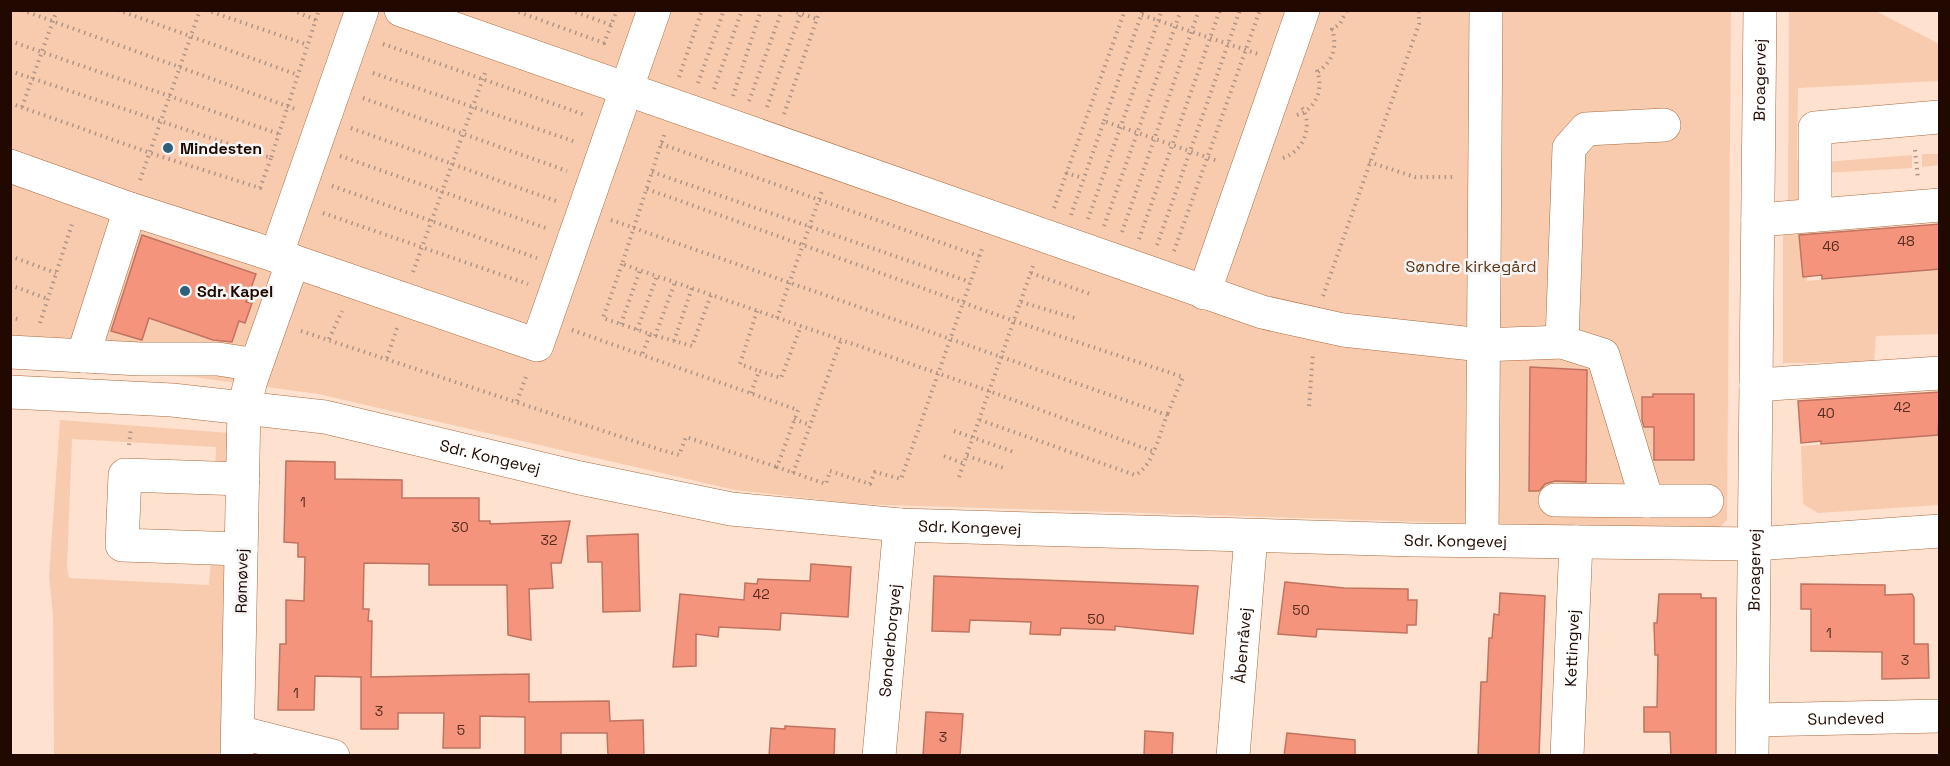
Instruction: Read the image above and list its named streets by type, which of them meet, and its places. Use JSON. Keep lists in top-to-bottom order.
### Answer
{
  "streets": {
    "street": [
      "Broagervej",
      "Sdr. Kongevej",
      "Rømøvej",
      "Sønderborgvej",
      "Åbenråvej",
      "Kettingvej",
      "Sundeved"
    ]
  },
  "crossings": [
    ["Broagervej", "Sdr. Kongevej"],
    ["Broagervej", "Sundeved"],
    ["Sdr. Kongevej", "Rømøvej"],
    ["Sdr. Kongevej", "Sønderborgvej"],
    ["Sdr. Kongevej", "Åbenråvej"],
    ["Sdr. Kongevej", "Kettingvej"]
  ],
  "parks": ["Søndre kirkegård"],
  "places": ["Mindesten", "Sdr. Kapel"],
  "house_numbers": [
    "48",
    "46",
    "42",
    "40",
    "1",
    "30",
    "32",
    "42",
    "50",
    "50",
    "1",
    "3",
    "1",
    "3",
    "5",
    "3"
  ]
}
